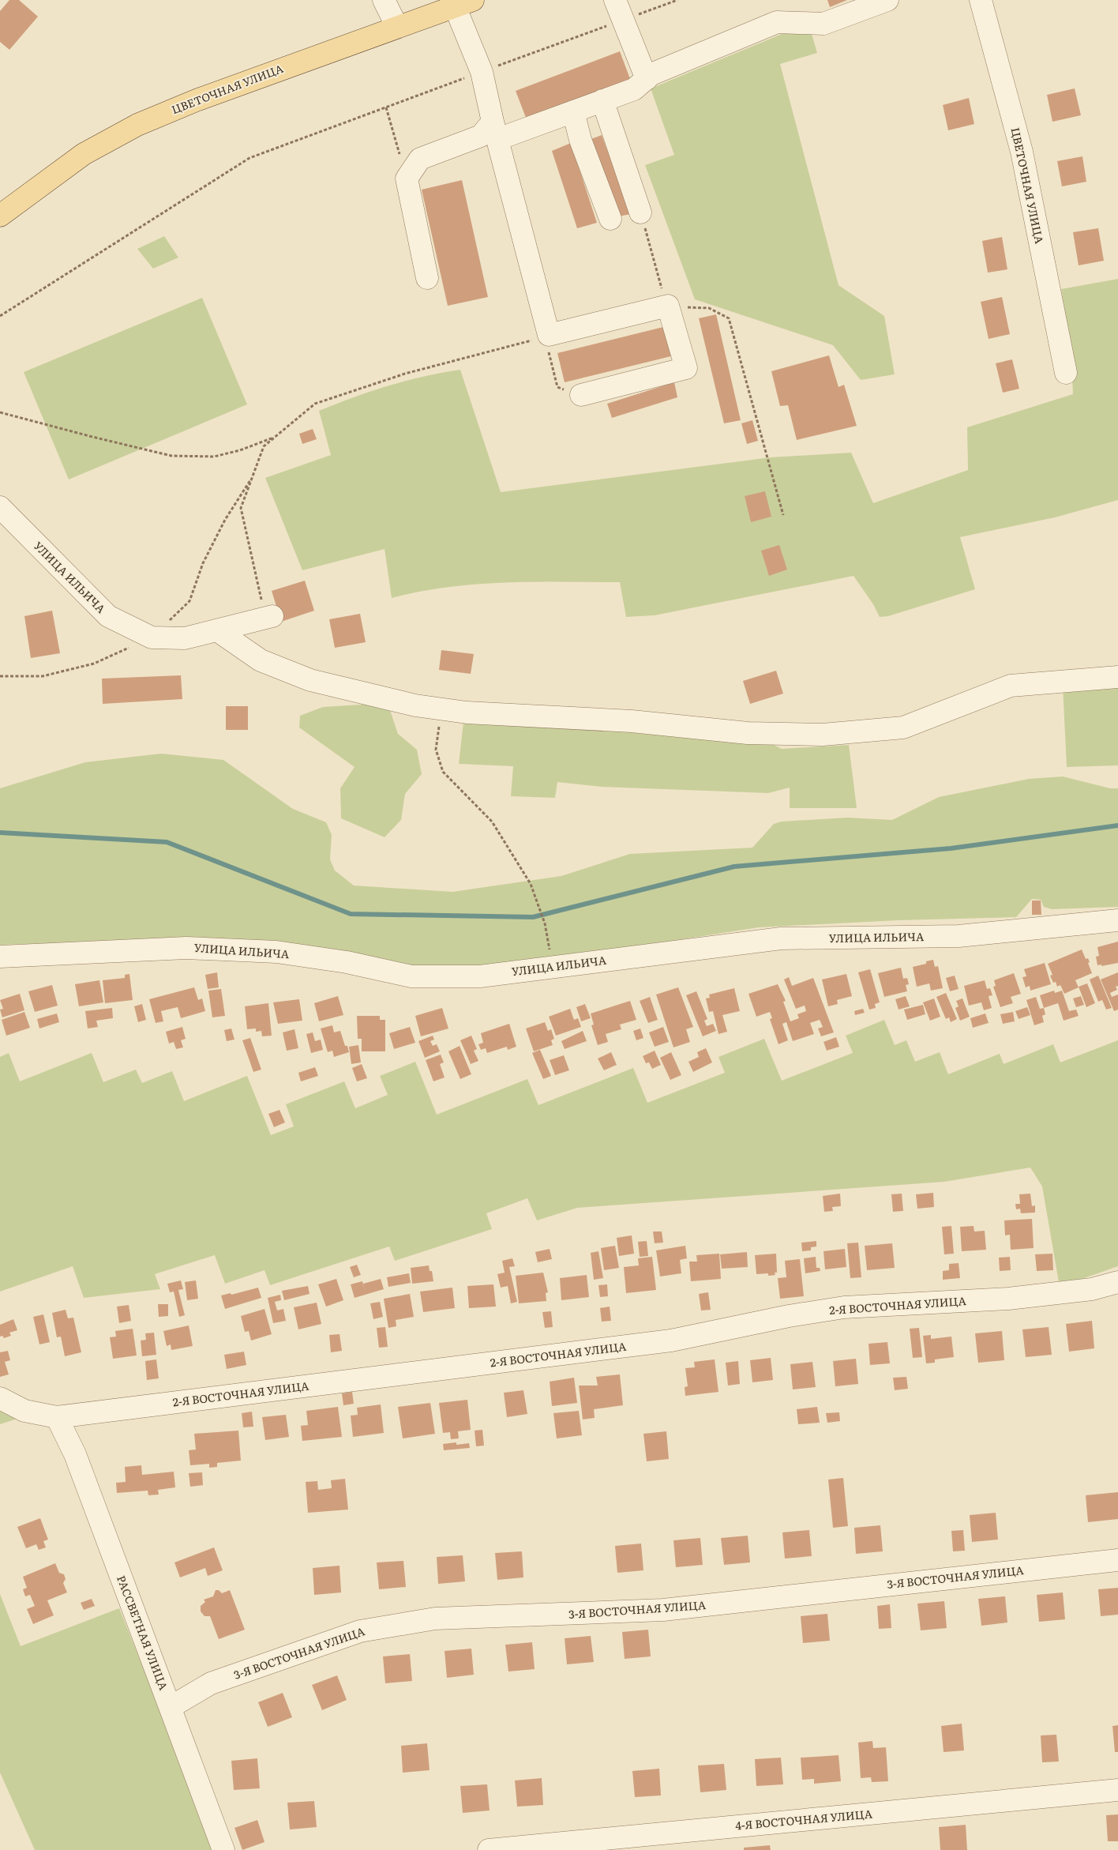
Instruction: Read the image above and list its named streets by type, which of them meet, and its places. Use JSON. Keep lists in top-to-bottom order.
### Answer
{
  "streets": {
    "main road": ["ЦВЕТОЧНАЯ УЛИЦА"],
    "street": [
      "УЛИЦА ИЛЬИЧА",
      "2-Я ВОСТОЧНАЯ УЛИЦА",
      "3-Я ВОСТОЧНАЯ УЛИЦА",
      "РАССВЕТНАЯ УЛИЦА",
      "4-Я ВОСТОЧНАЯ УЛИЦА"
    ]
  },
  "crossings": [
    ["2-Я ВОСТОЧНАЯ УЛИЦА", "РАССВЕТНАЯ УЛИЦА"],
    ["3-Я ВОСТОЧНАЯ УЛИЦА", "РАССВЕТНАЯ УЛИЦА"]
  ]
}
